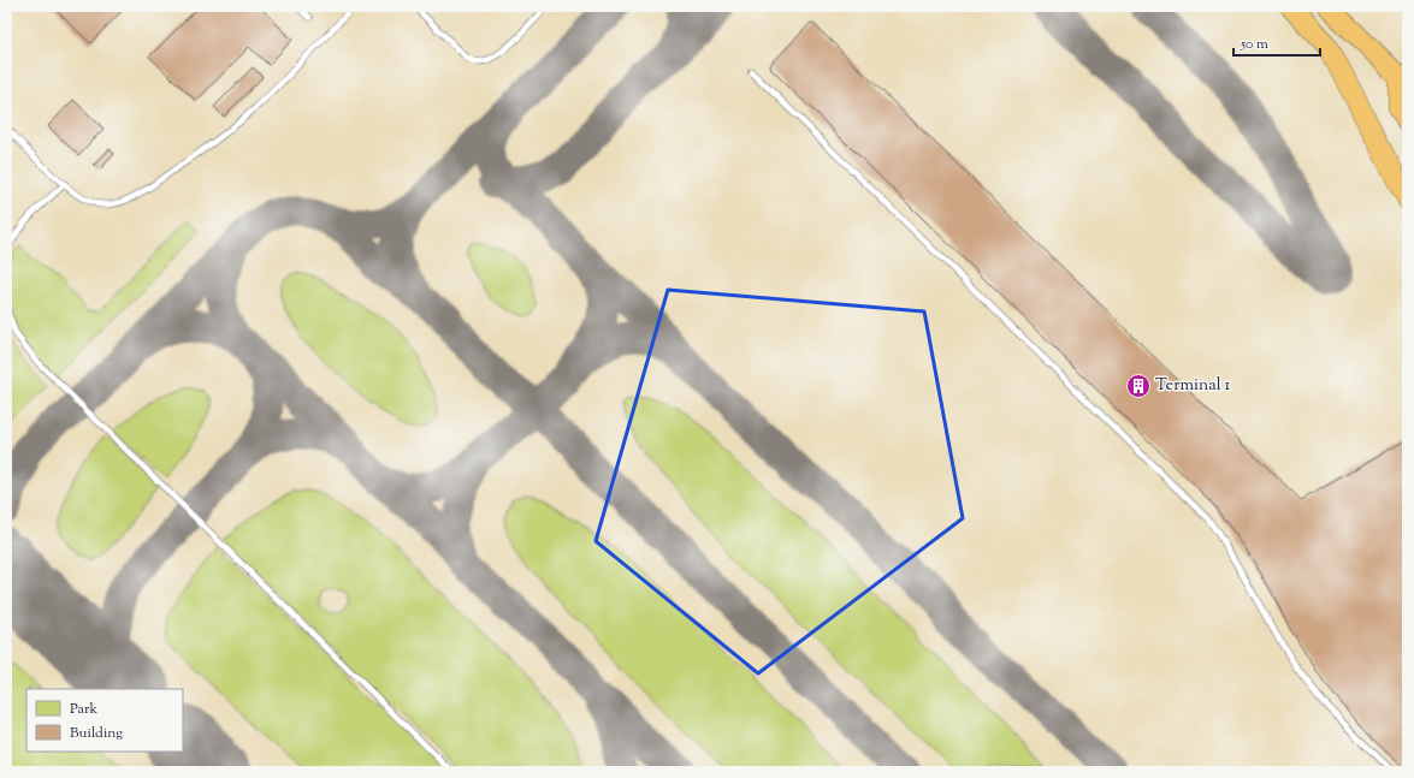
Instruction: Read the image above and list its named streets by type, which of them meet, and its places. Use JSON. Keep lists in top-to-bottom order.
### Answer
{
  "places": {
    "building": ["Terminal 1"]
  },
  "legend": ["Park", "Building"],
  "scale_bar": "50 m"
}
